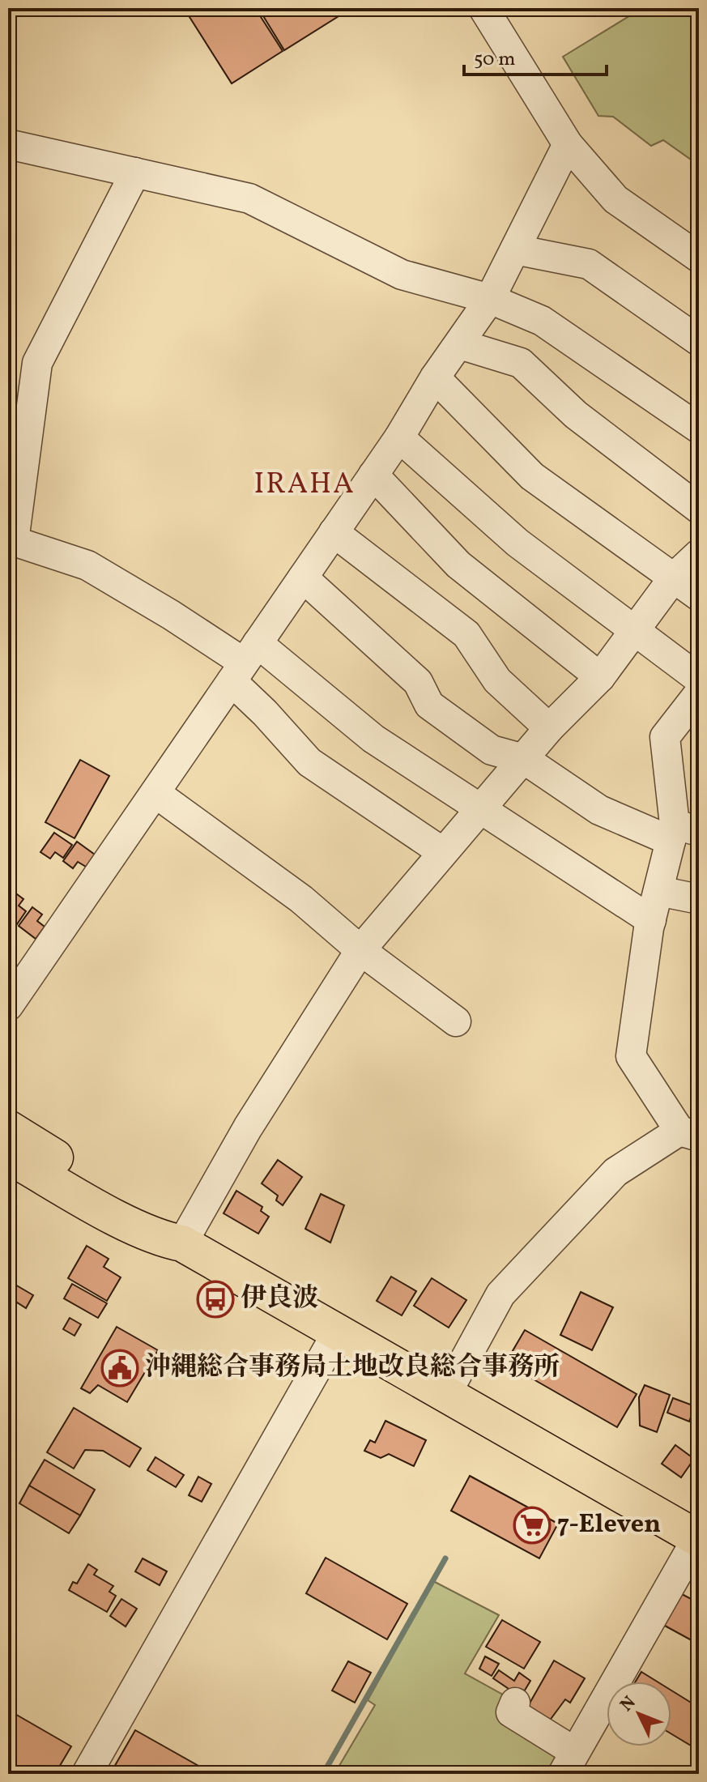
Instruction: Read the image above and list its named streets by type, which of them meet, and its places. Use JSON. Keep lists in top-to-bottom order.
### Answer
{
  "districts": ["IRAHA"],
  "places": {
    "bus stop": ["伊良波"],
    "public building": ["沖縄総合事務局土地改良総合事務所"],
    "supermarket": ["7-Eleven"]
  },
  "scale_bar": "50 m",
  "north": "top left"
}
